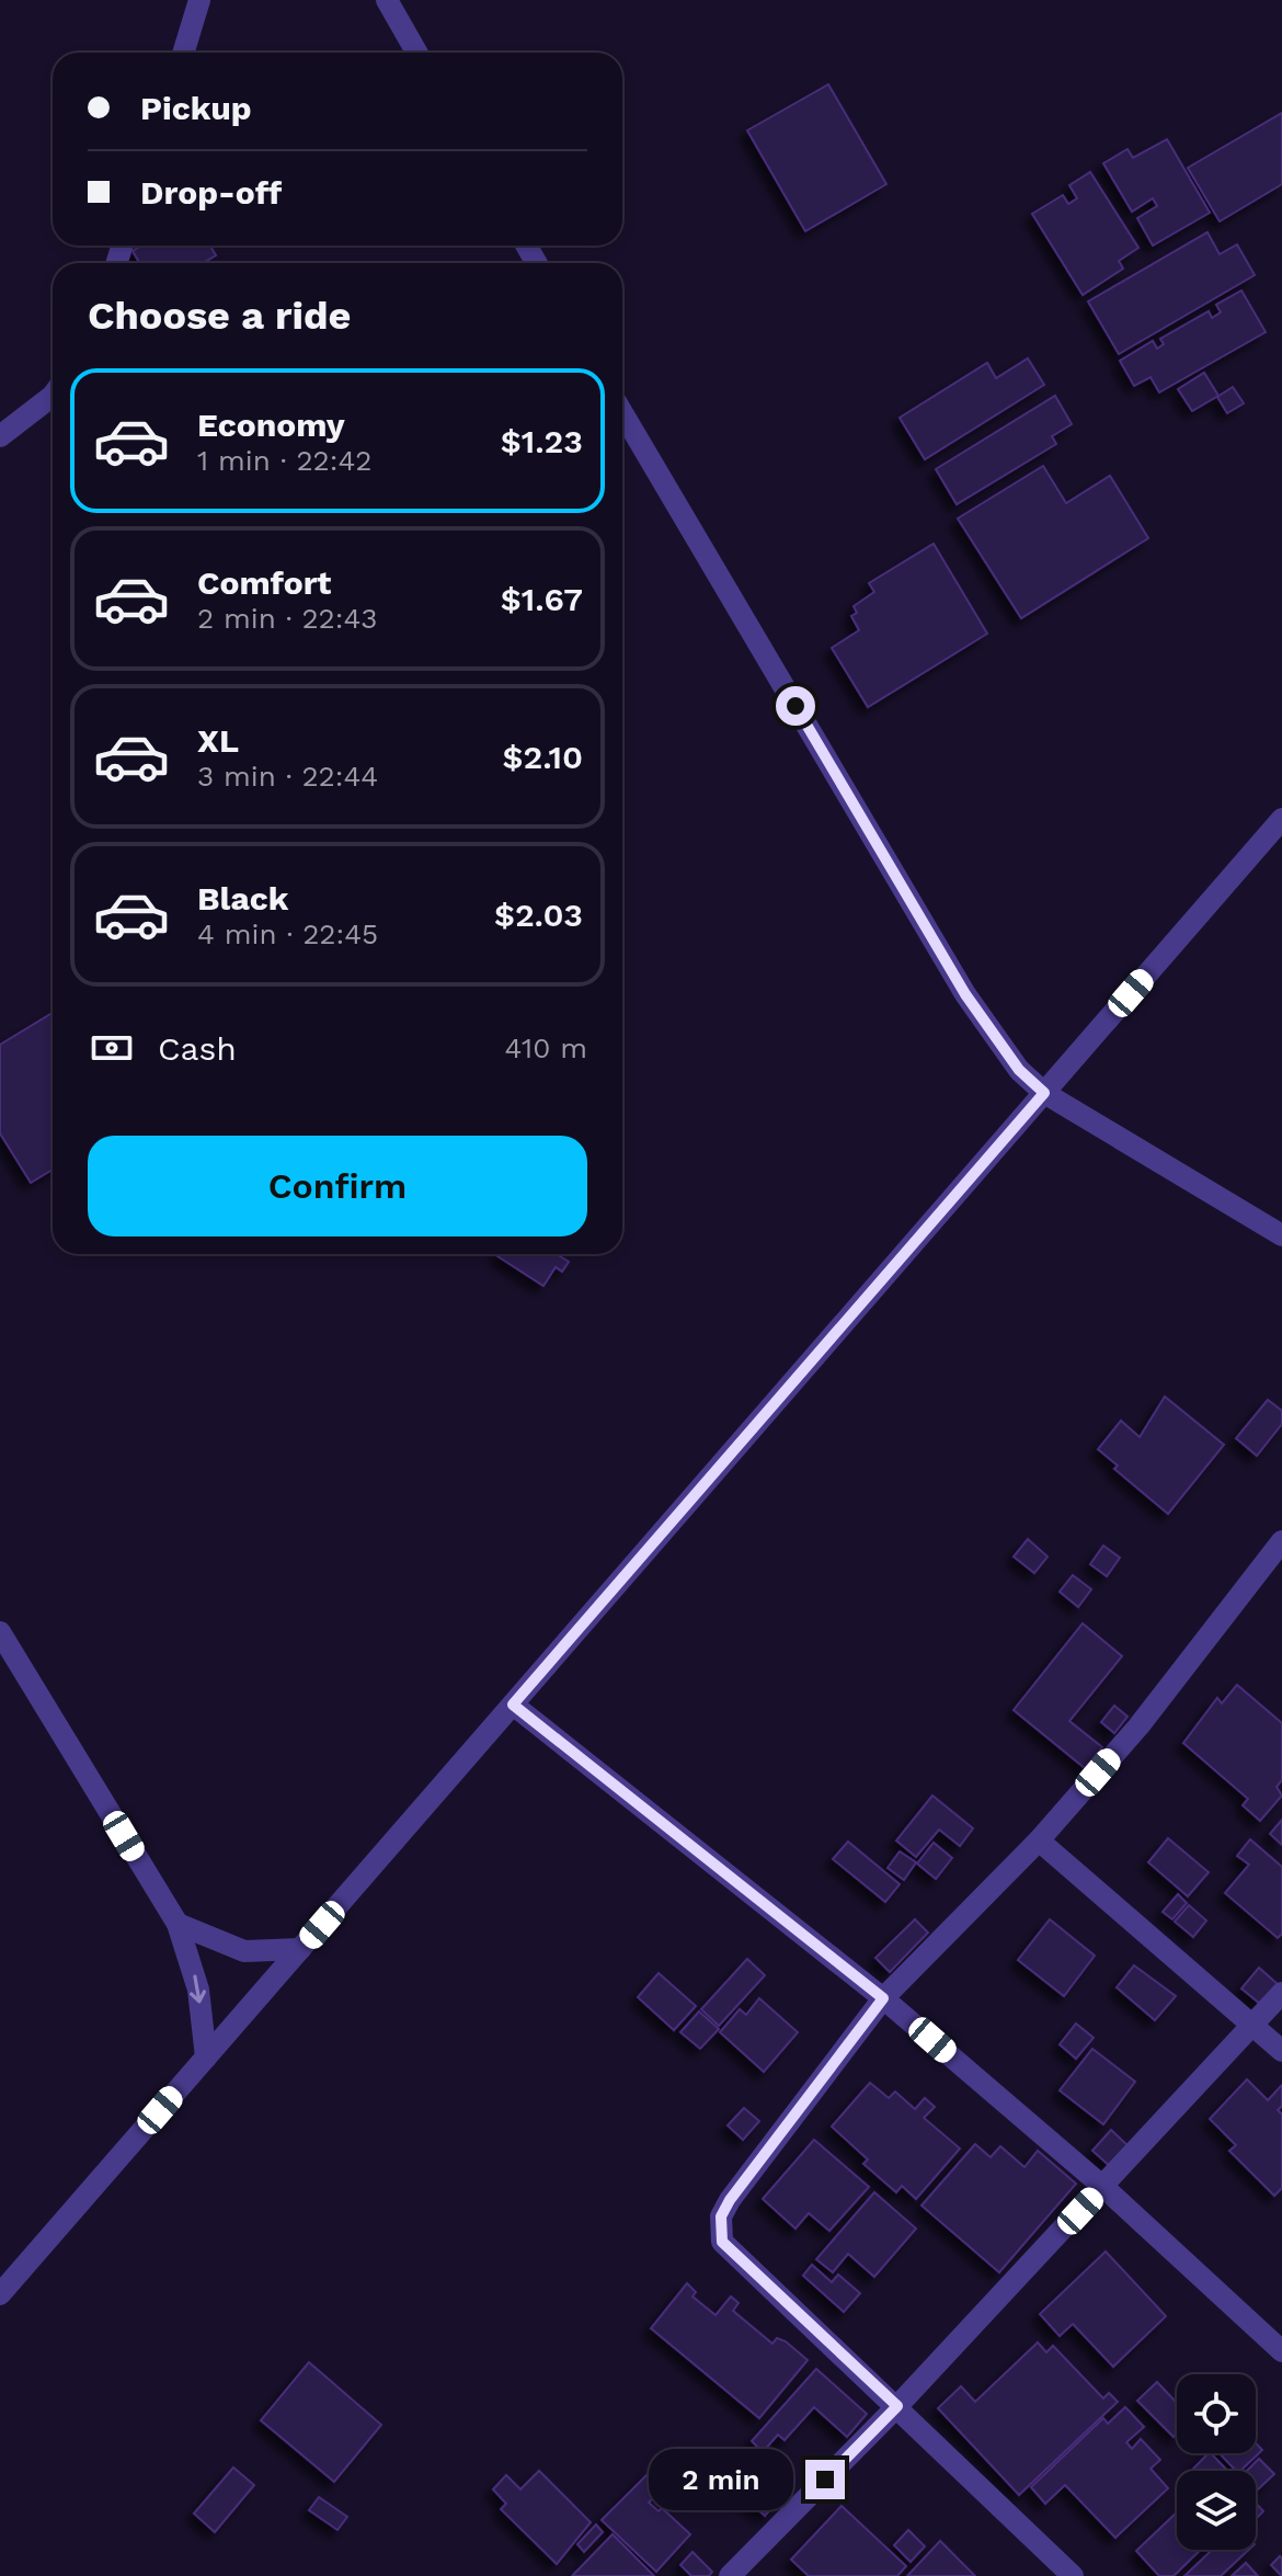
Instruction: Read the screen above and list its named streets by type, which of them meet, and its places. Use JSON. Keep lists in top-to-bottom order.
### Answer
{
  "page": {
    "banner": ["Pickup", "Drop-off"],
    "heading": "Choose a ride",
    "list": [
      {
        "name": "Economy",
        "note": "1 min · 22:42",
        "value": "$1.23"
      },
      {
        "name": "Comfort",
        "note": "2 min · 22:43",
        "value": "$1.67"
      },
      {
        "name": "XL",
        "note": "3 min · 22:44",
        "value": "$2.10"
      },
      {
        "name": "Black",
        "note": "4 min · 22:45",
        "value": "$2.03"
      }
    ],
    "pay": ["Cash", "410 m"],
    "buttons": "Confirm",
    "bubble": "2 min"
  }
}
